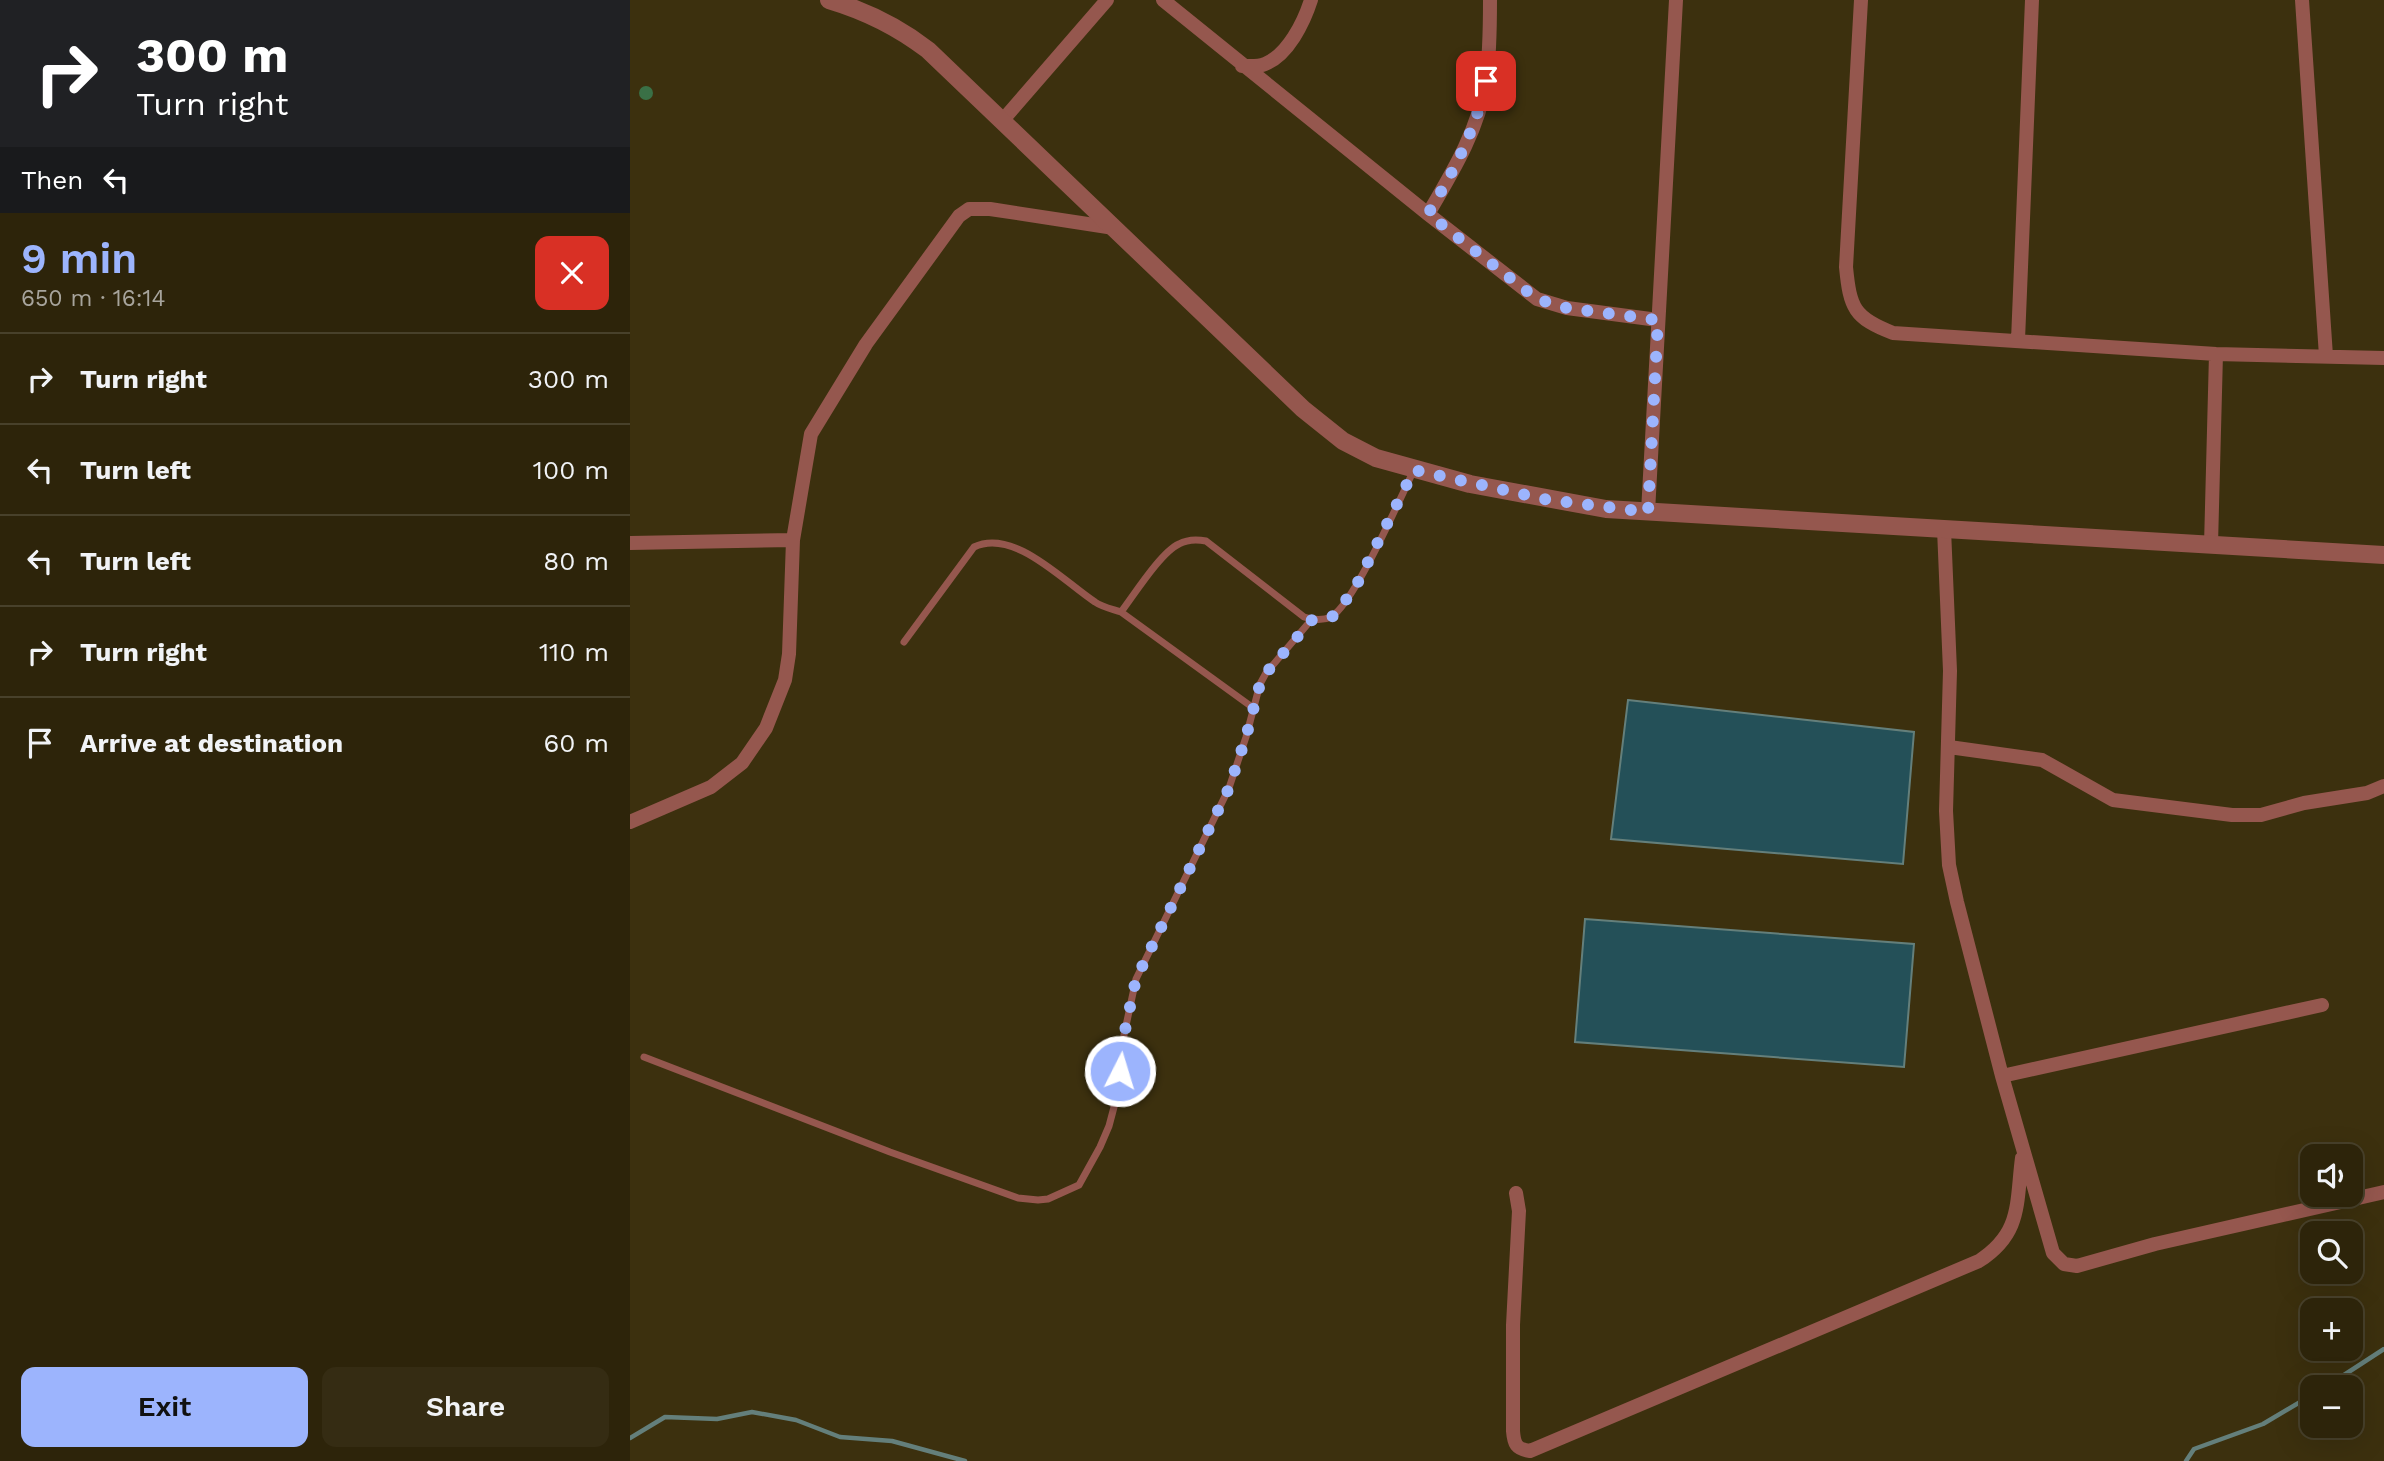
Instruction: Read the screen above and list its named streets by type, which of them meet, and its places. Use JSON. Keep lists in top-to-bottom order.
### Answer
{
  "page": {
    "turn": ["300 m", "Turn right"],
    "then": "Then",
    "heading": ["9 min", "650 m · 16:14"],
    "list": [
      {
        "name": "Turn right",
        "value": "300 m"
      },
      {
        "name": "Turn left",
        "value": "100 m"
      },
      {
        "name": "Turn left",
        "value": "80 m"
      },
      {
        "name": "Turn right",
        "value": "110 m"
      },
      {
        "name": "Arrive at destination",
        "value": "60 m"
      }
    ],
    "map_buttons": ["+", "−"],
    "buttons": ["Exit", "Share"]
  }
}
